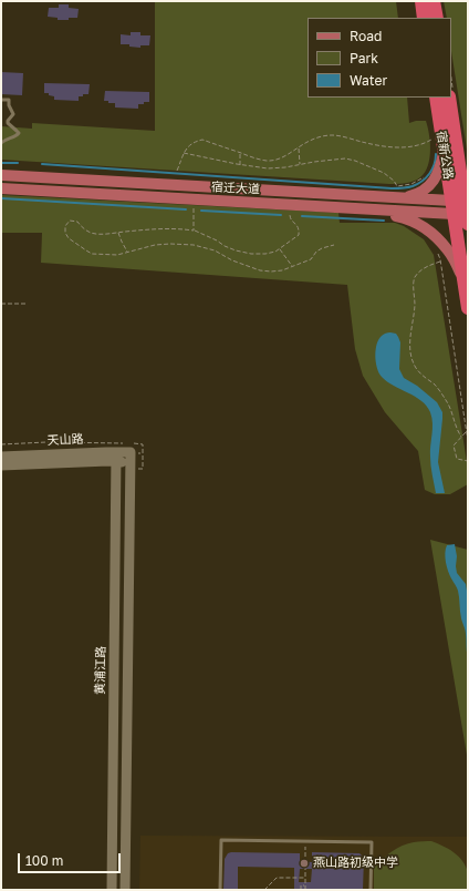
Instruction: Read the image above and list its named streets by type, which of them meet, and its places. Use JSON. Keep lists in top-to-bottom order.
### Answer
{
  "streets": {
    "highway": ["宿新公路"],
    "main road": ["宿迁大道"],
    "street": ["天山路", "黄浦江路"]
  },
  "crossings": [
    ["宿新公路", "宿迁大道"],
    ["天山路", "黄浦江路"]
  ],
  "places": ["燕山路初级中学"],
  "legend": ["Road", "Park", "Water"],
  "scale_bar": "100 m"
}
